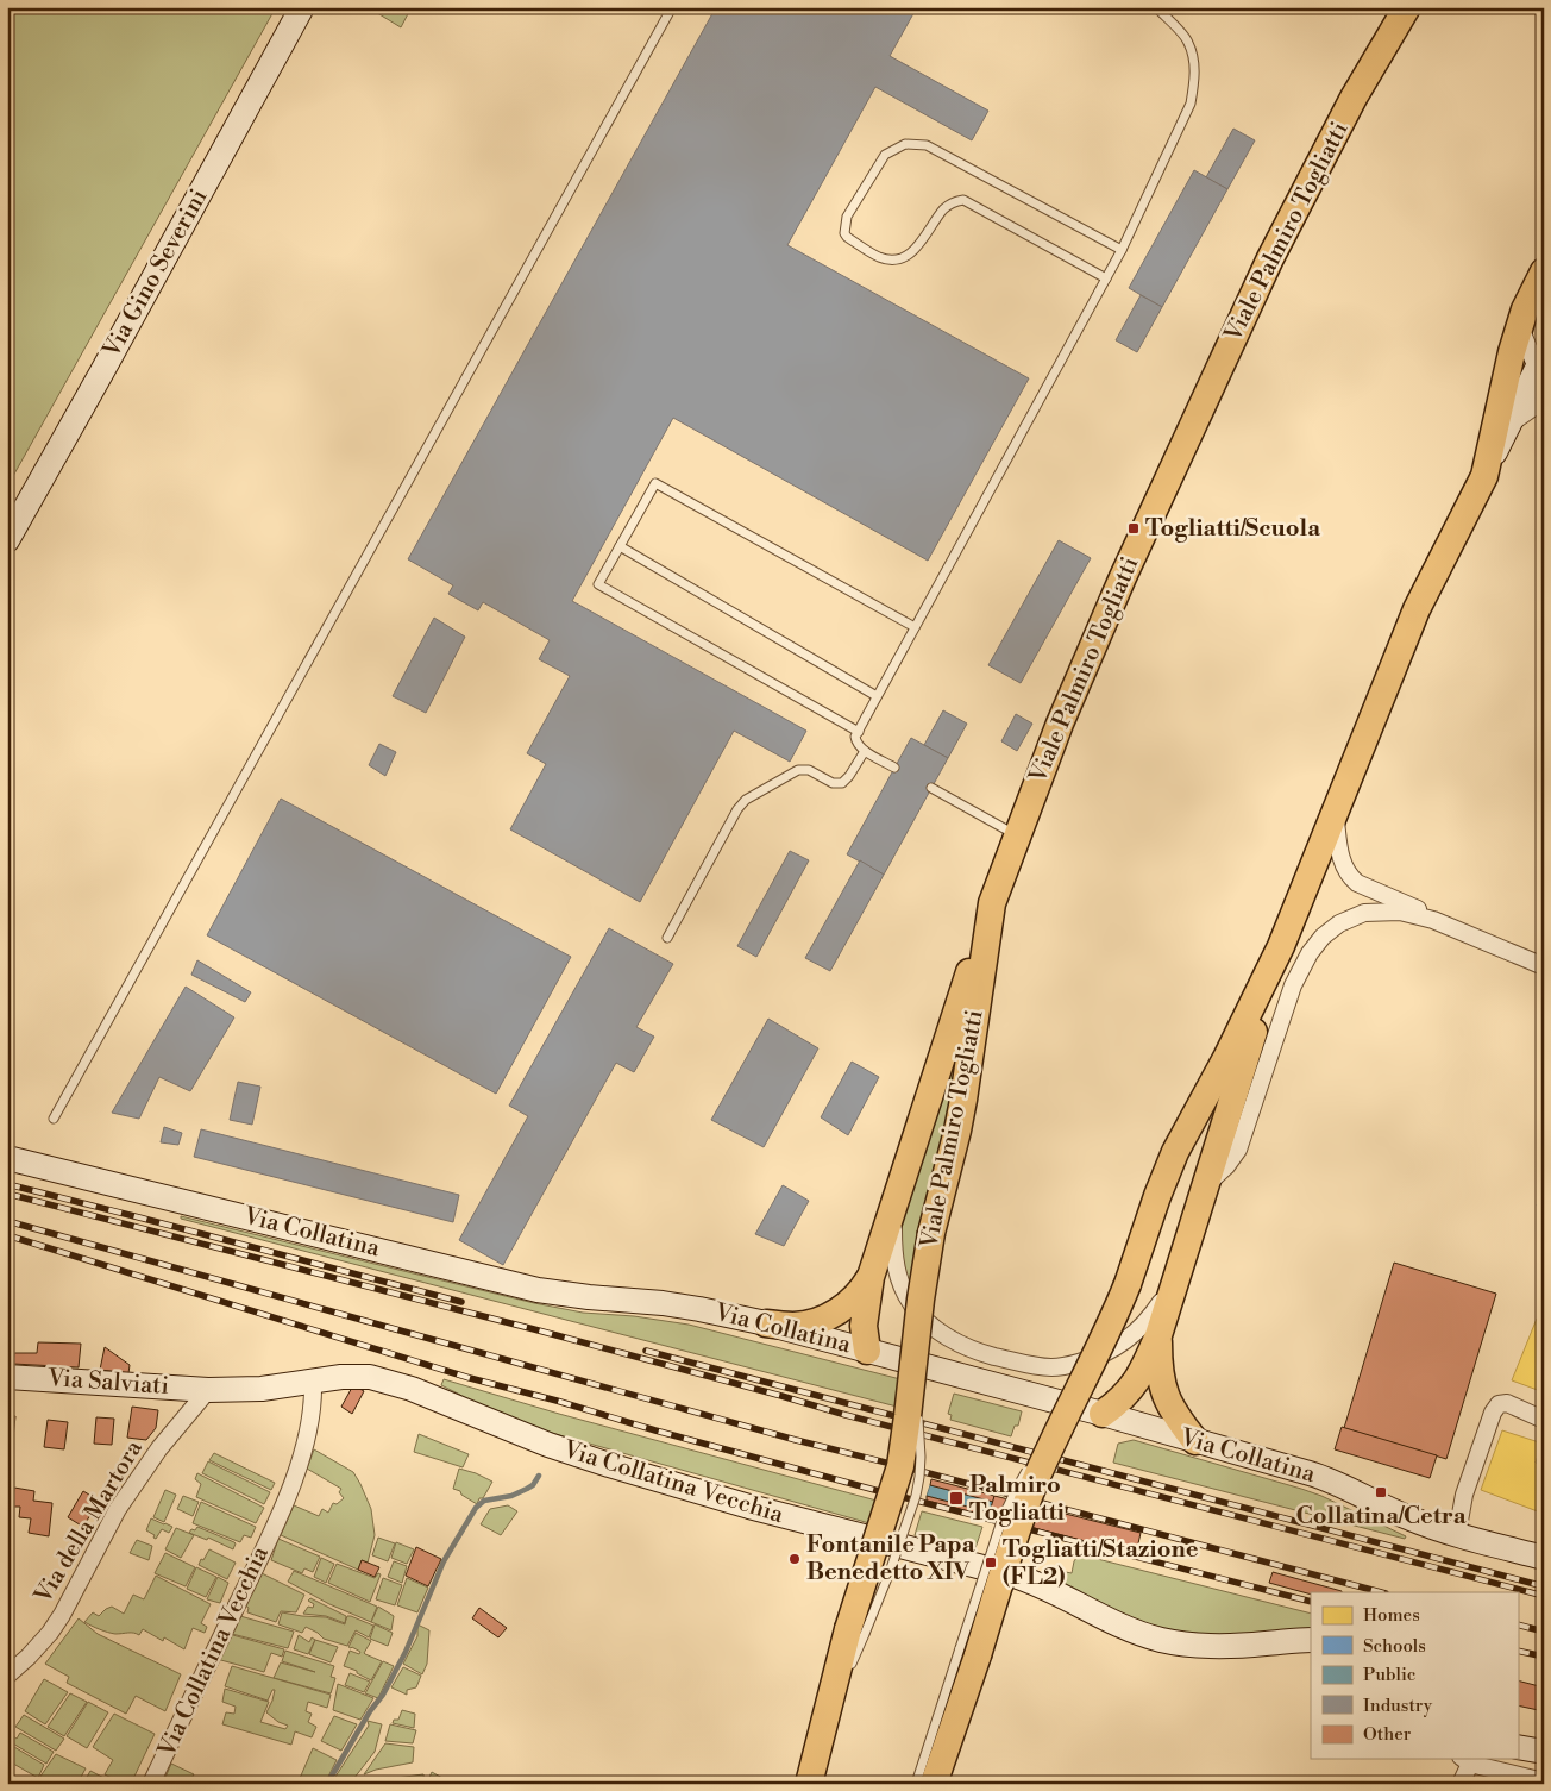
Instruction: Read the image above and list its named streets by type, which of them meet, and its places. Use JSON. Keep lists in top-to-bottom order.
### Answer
{
  "streets": {
    "main road": ["Viale Palmiro Togliatti"],
    "street": [
      "Via Gino Severini",
      "Via Collatina",
      "Via Salviati",
      "Via Collatina Vecchia",
      "Via della Martora"
    ]
  },
  "crossings": [
    ["Via Salviati", "Via Collatina Vecchia"],
    ["Via Salviati", "Via della Martora"],
    ["Via Collatina Vecchia", "Via della Martora"]
  ],
  "places": {
    "transit": [
      "Togliatti/Scuola",
      "Collatina/Cetra",
      "Palmiro Togliatti",
      "Togliatti/Stazione (FL2)"
    ],
    "other": ["Fontanile Papa Benedetto XIV"]
  },
  "legend": [
    "Homes",
    "Schools",
    "Public",
    "Industry",
    "Other"
  ]
}
